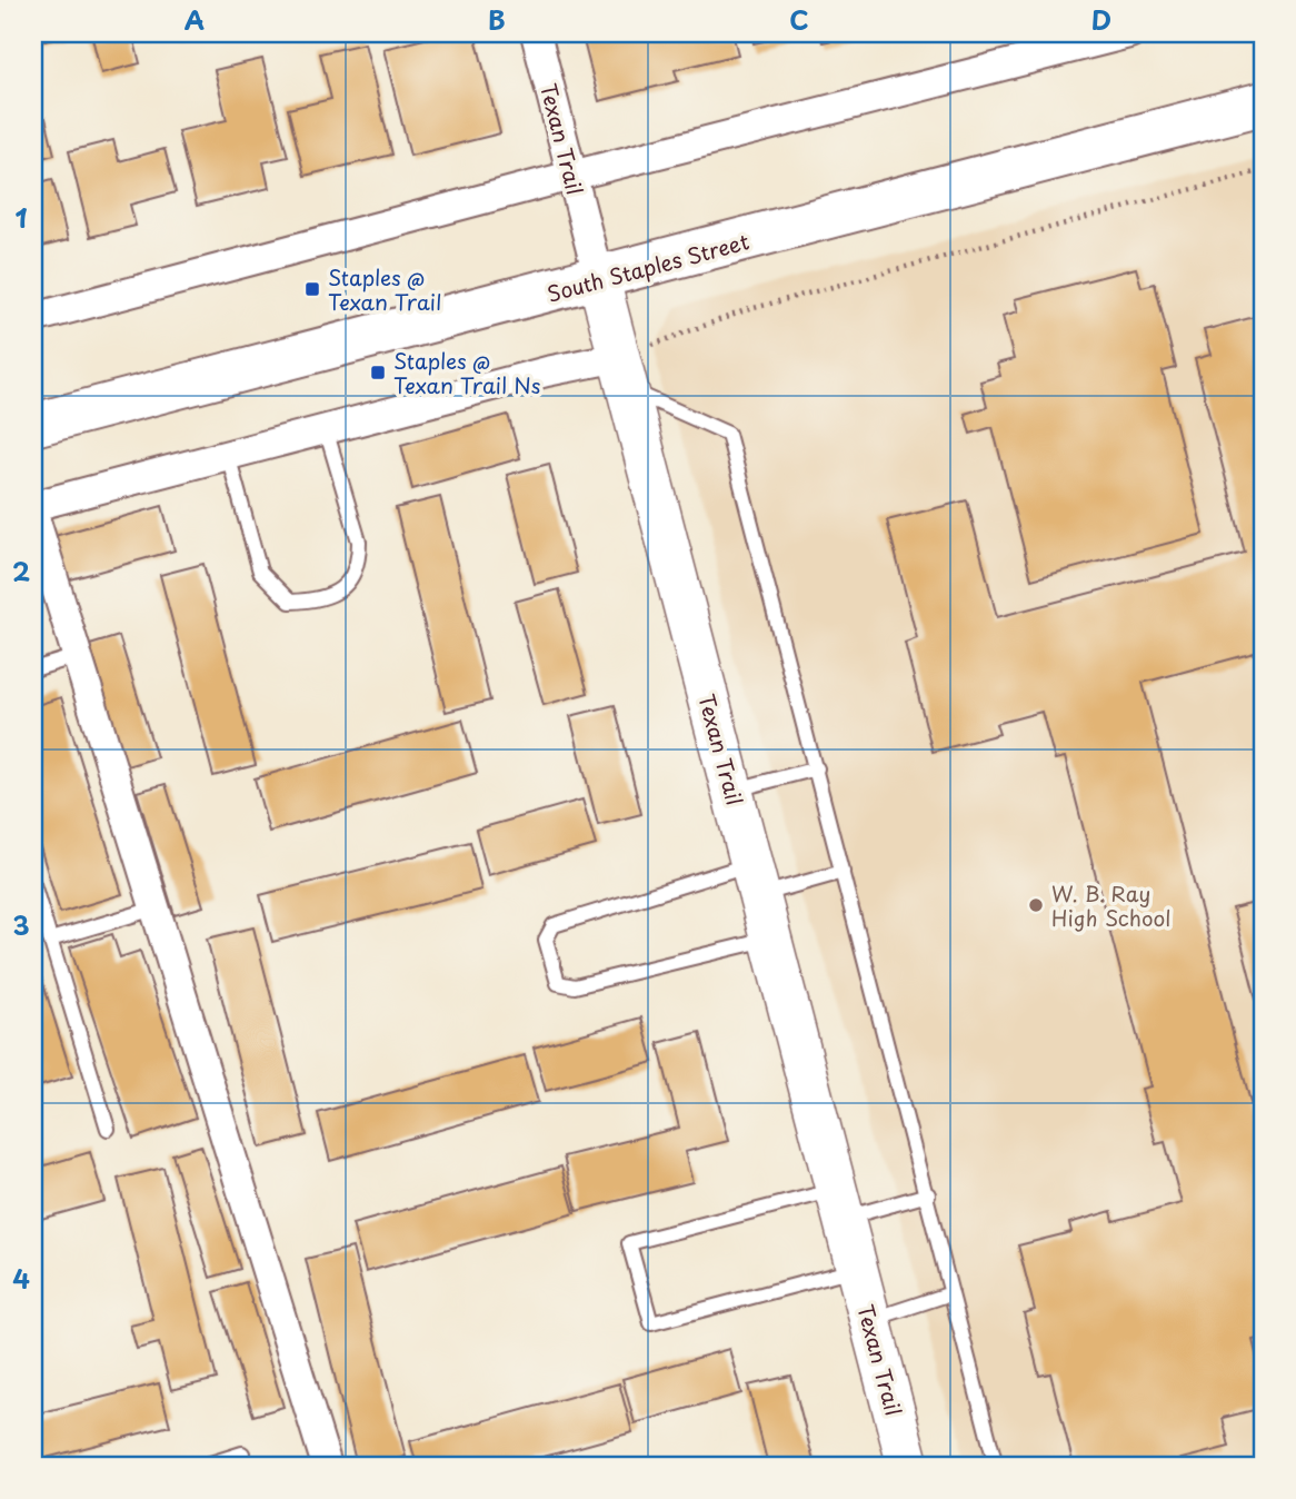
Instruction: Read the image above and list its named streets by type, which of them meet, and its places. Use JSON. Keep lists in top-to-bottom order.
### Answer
{
  "streets": {
    "main road": ["South Staples Street"],
    "street": ["Texan Trail"]
  },
  "crossings": [
    ["Texan Trail", "South Staples Street"]
  ],
  "places": {
    "transit": ["Staples @ Texan Trail", "Staples @ Texan Trail Ns"],
    "other": ["W. B. Ray High School"]
  },
  "grid": {
    "columns": [
      "A",
      "B",
      "C",
      "D"
    ],
    "rows": [
      "1",
      "2",
      "3",
      "4"
    ]
  }
}
